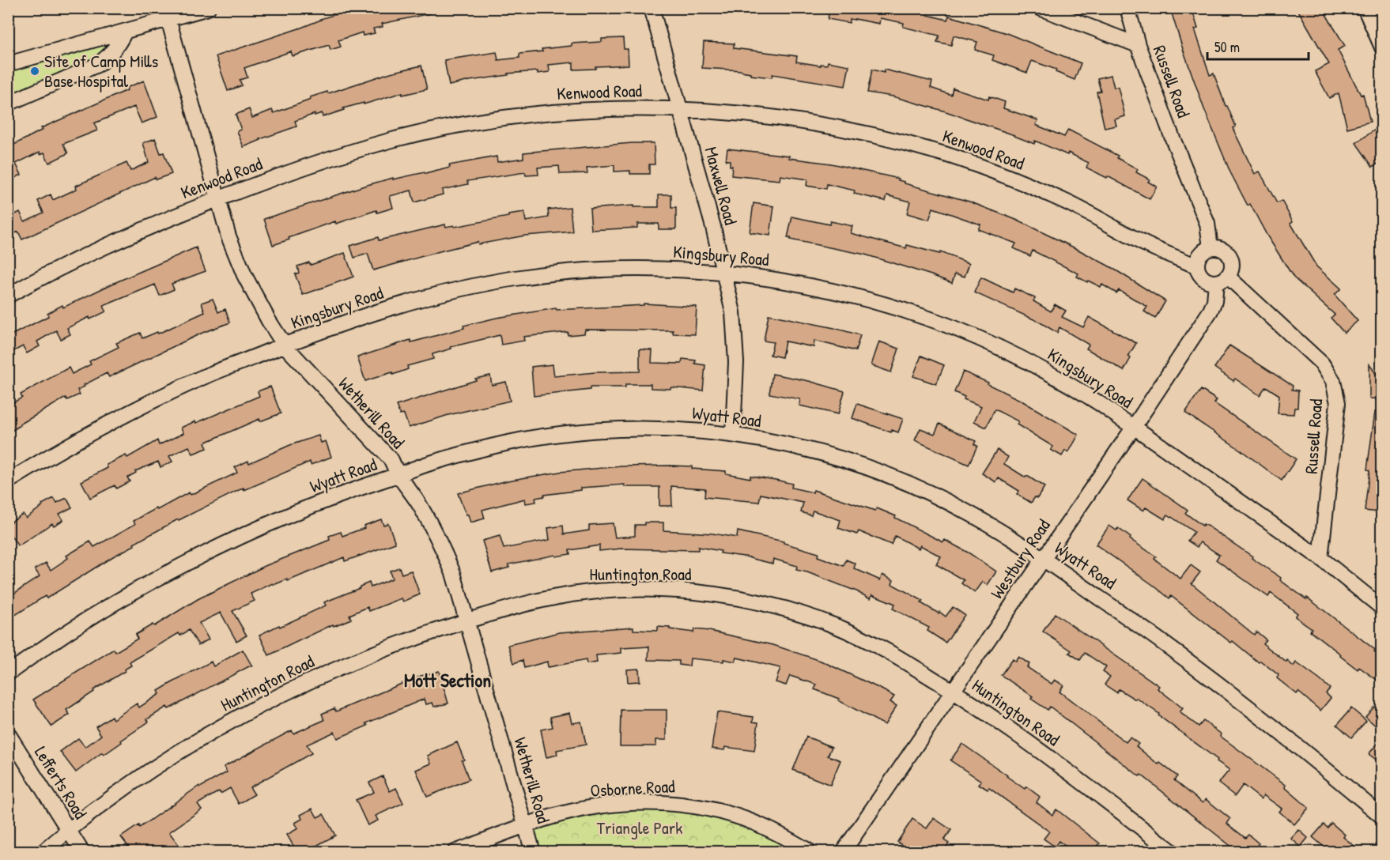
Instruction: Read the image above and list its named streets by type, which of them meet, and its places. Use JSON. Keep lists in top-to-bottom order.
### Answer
{
  "streets": {
    "street": [
      "Russell Road",
      "Kenwood Road",
      "Maxwell Road",
      "Kingsbury Road",
      "Wetherill Road",
      "Wyatt Road",
      "Westbury Road",
      "Huntington Road",
      "Lefferts Road",
      "Osborne Road"
    ]
  },
  "crossings": [
    ["Russell Road", "Kenwood Road"],
    ["Russell Road", "Kingsbury Road"],
    ["Russell Road", "Westbury Road"],
    ["Kenwood Road", "Maxwell Road"],
    ["Kenwood Road", "Wetherill Road"],
    ["Kenwood Road", "Westbury Road"],
    ["Maxwell Road", "Kingsbury Road"],
    ["Maxwell Road", "Wyatt Road"],
    ["Kingsbury Road", "Wetherill Road"],
    ["Kingsbury Road", "Westbury Road"],
    ["Wetherill Road", "Wyatt Road"],
    ["Wetherill Road", "Huntington Road"],
    ["Wetherill Road", "Osborne Road"],
    ["Wyatt Road", "Westbury Road"],
    ["Westbury Road", "Huntington Road"],
    ["Huntington Road", "Lefferts Road"]
  ],
  "districts": ["Mott Section"],
  "parks": ["Triangle Park"],
  "places": ["Site of Camp Mills Base Hospital"],
  "scale_bar": "50 m"
}
